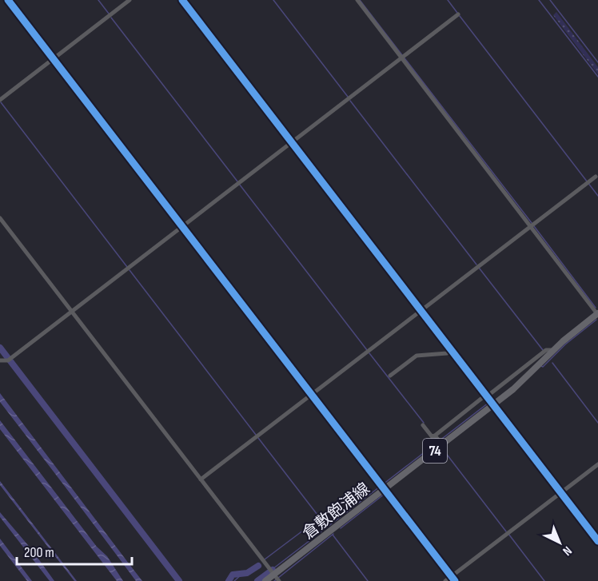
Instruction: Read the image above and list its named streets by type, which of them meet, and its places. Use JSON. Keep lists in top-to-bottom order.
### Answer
{
  "streets": {
    "main road": ["74", "倉敷飽浦線"]
  },
  "scale_bar": "200 m",
  "north": "bottom right"
}
